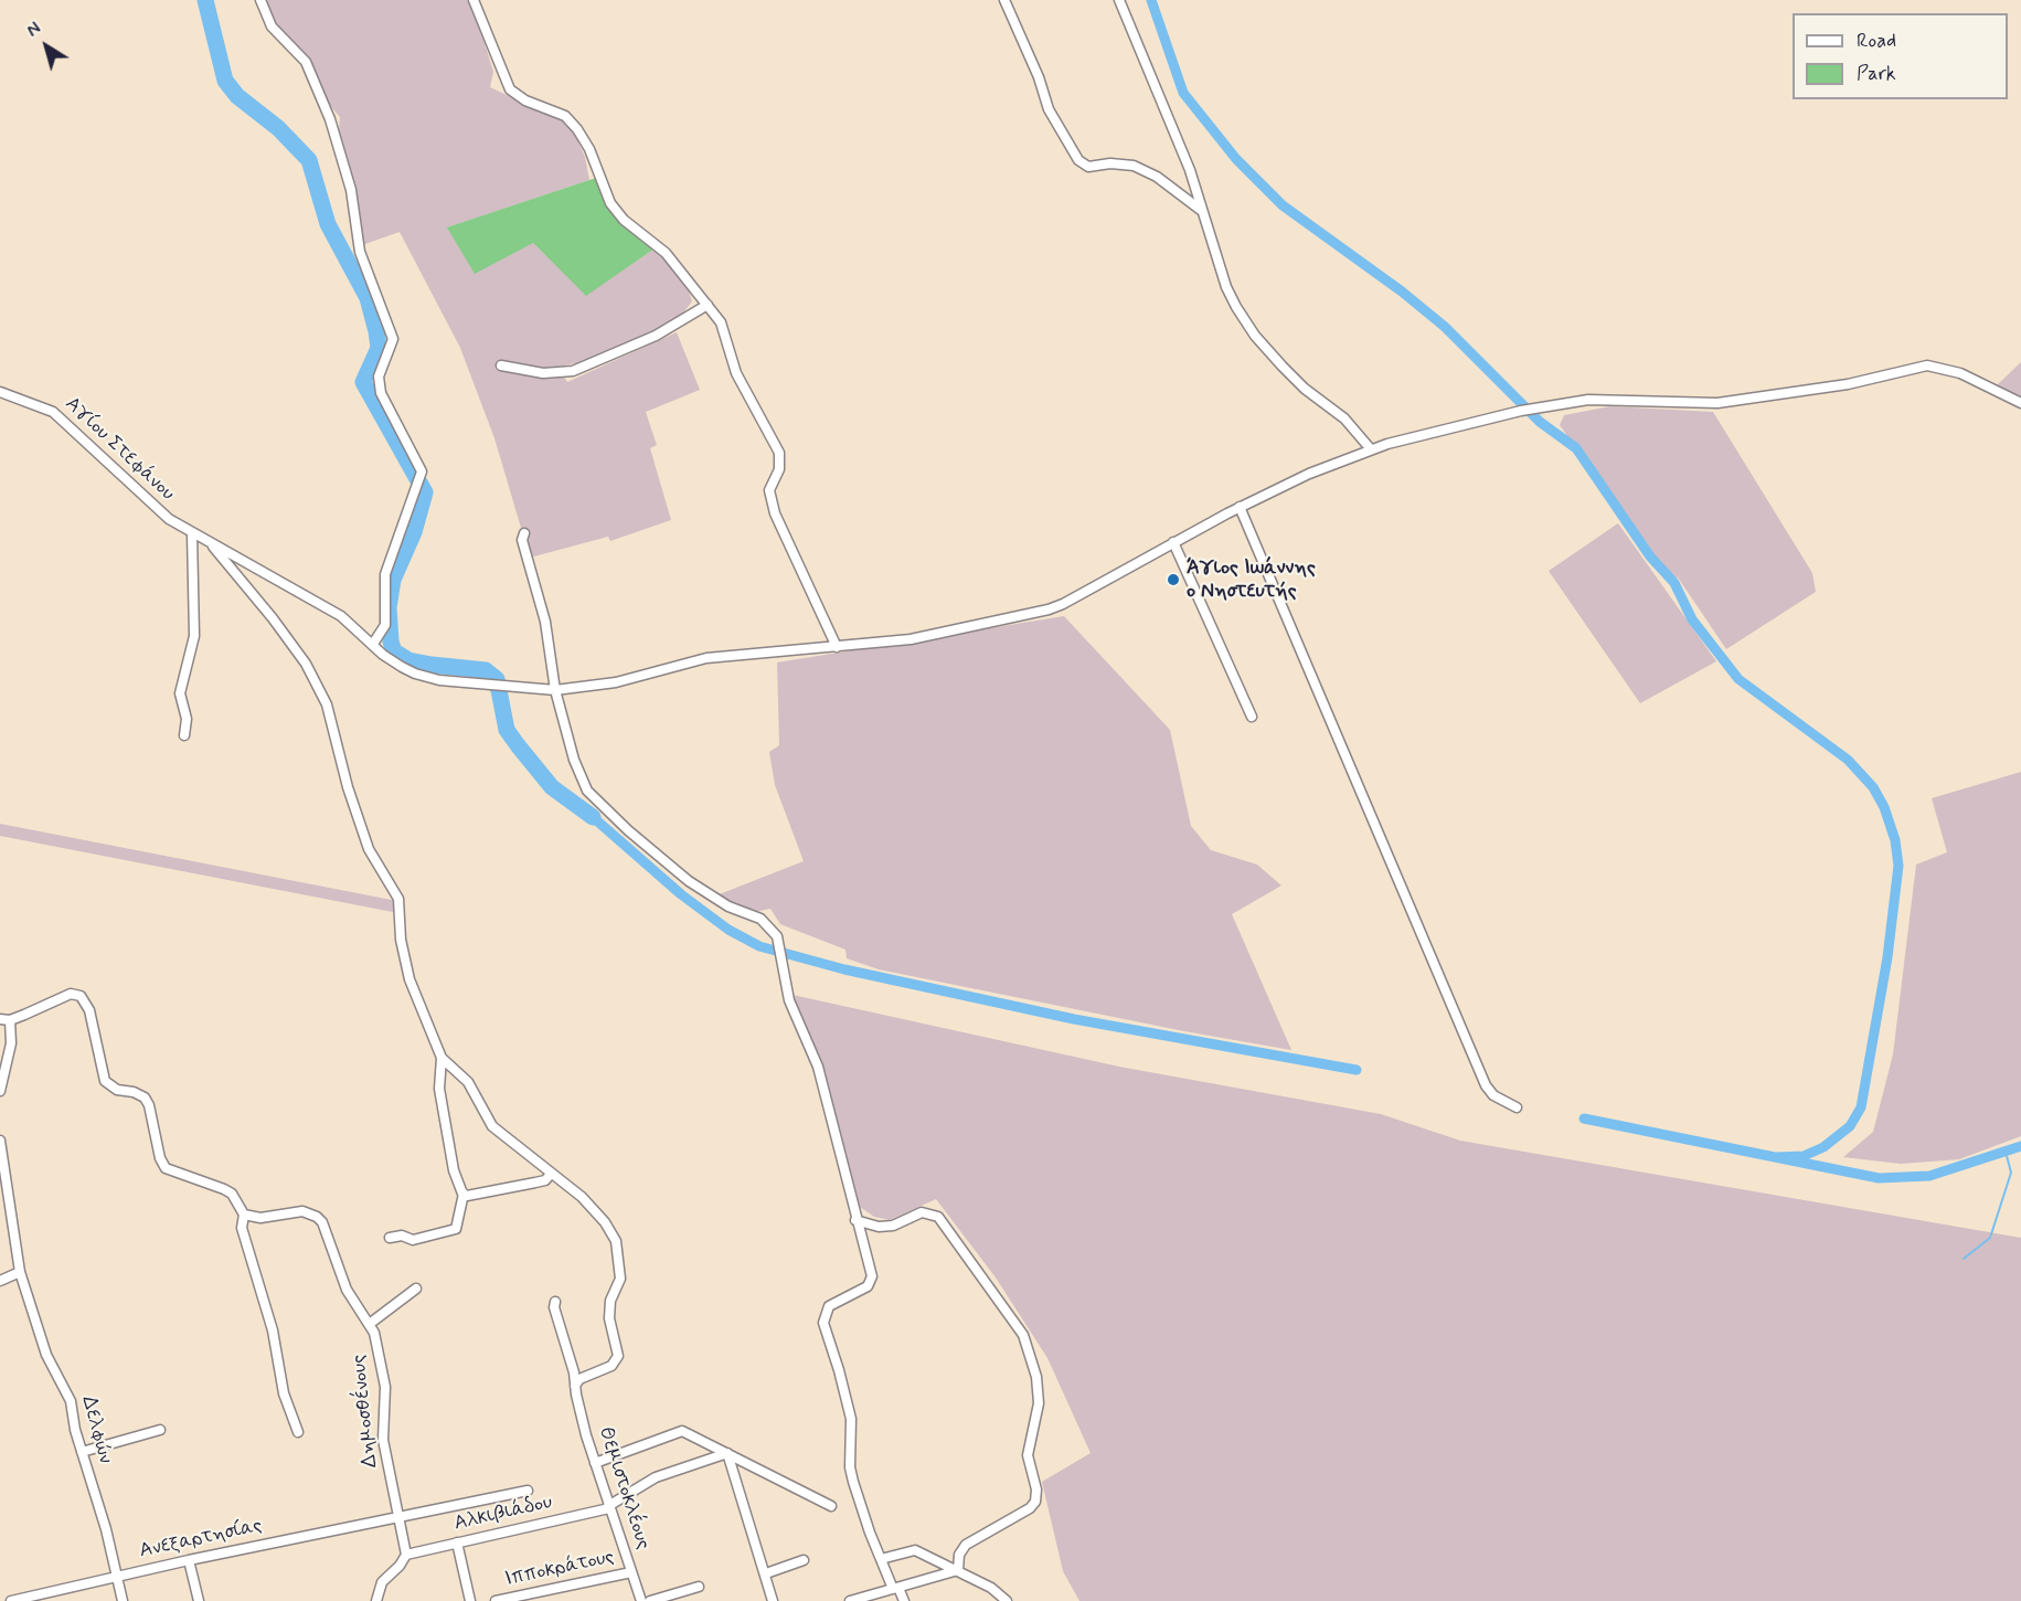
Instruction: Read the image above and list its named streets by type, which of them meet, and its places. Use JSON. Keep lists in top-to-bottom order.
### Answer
{
  "streets": {
    "street": [
      "Αγίου Στεφάνου",
      "Δημοσθένους",
      "Δελφών",
      "Θεμιστοκλέους",
      "Αλκιβιάδου",
      "Ανεξαρτησίας",
      "Ιπποκράτους"
    ]
  },
  "crossings": [
    ["Δημοσθένους", "Αλκιβιάδου"],
    ["Δημοσθένους", "Ανεξαρτησίας"],
    ["Δελφών", "Ανεξαρτησίας"],
    ["Θεμιστοκλέους", "Αλκιβιάδου"],
    ["Θεμιστοκλέους", "Ιπποκράτους"]
  ],
  "places": ["Άγιος Ιωάννης ο Νηστευτής"],
  "legend": ["Road", "Park"],
  "north": "top left"
}
